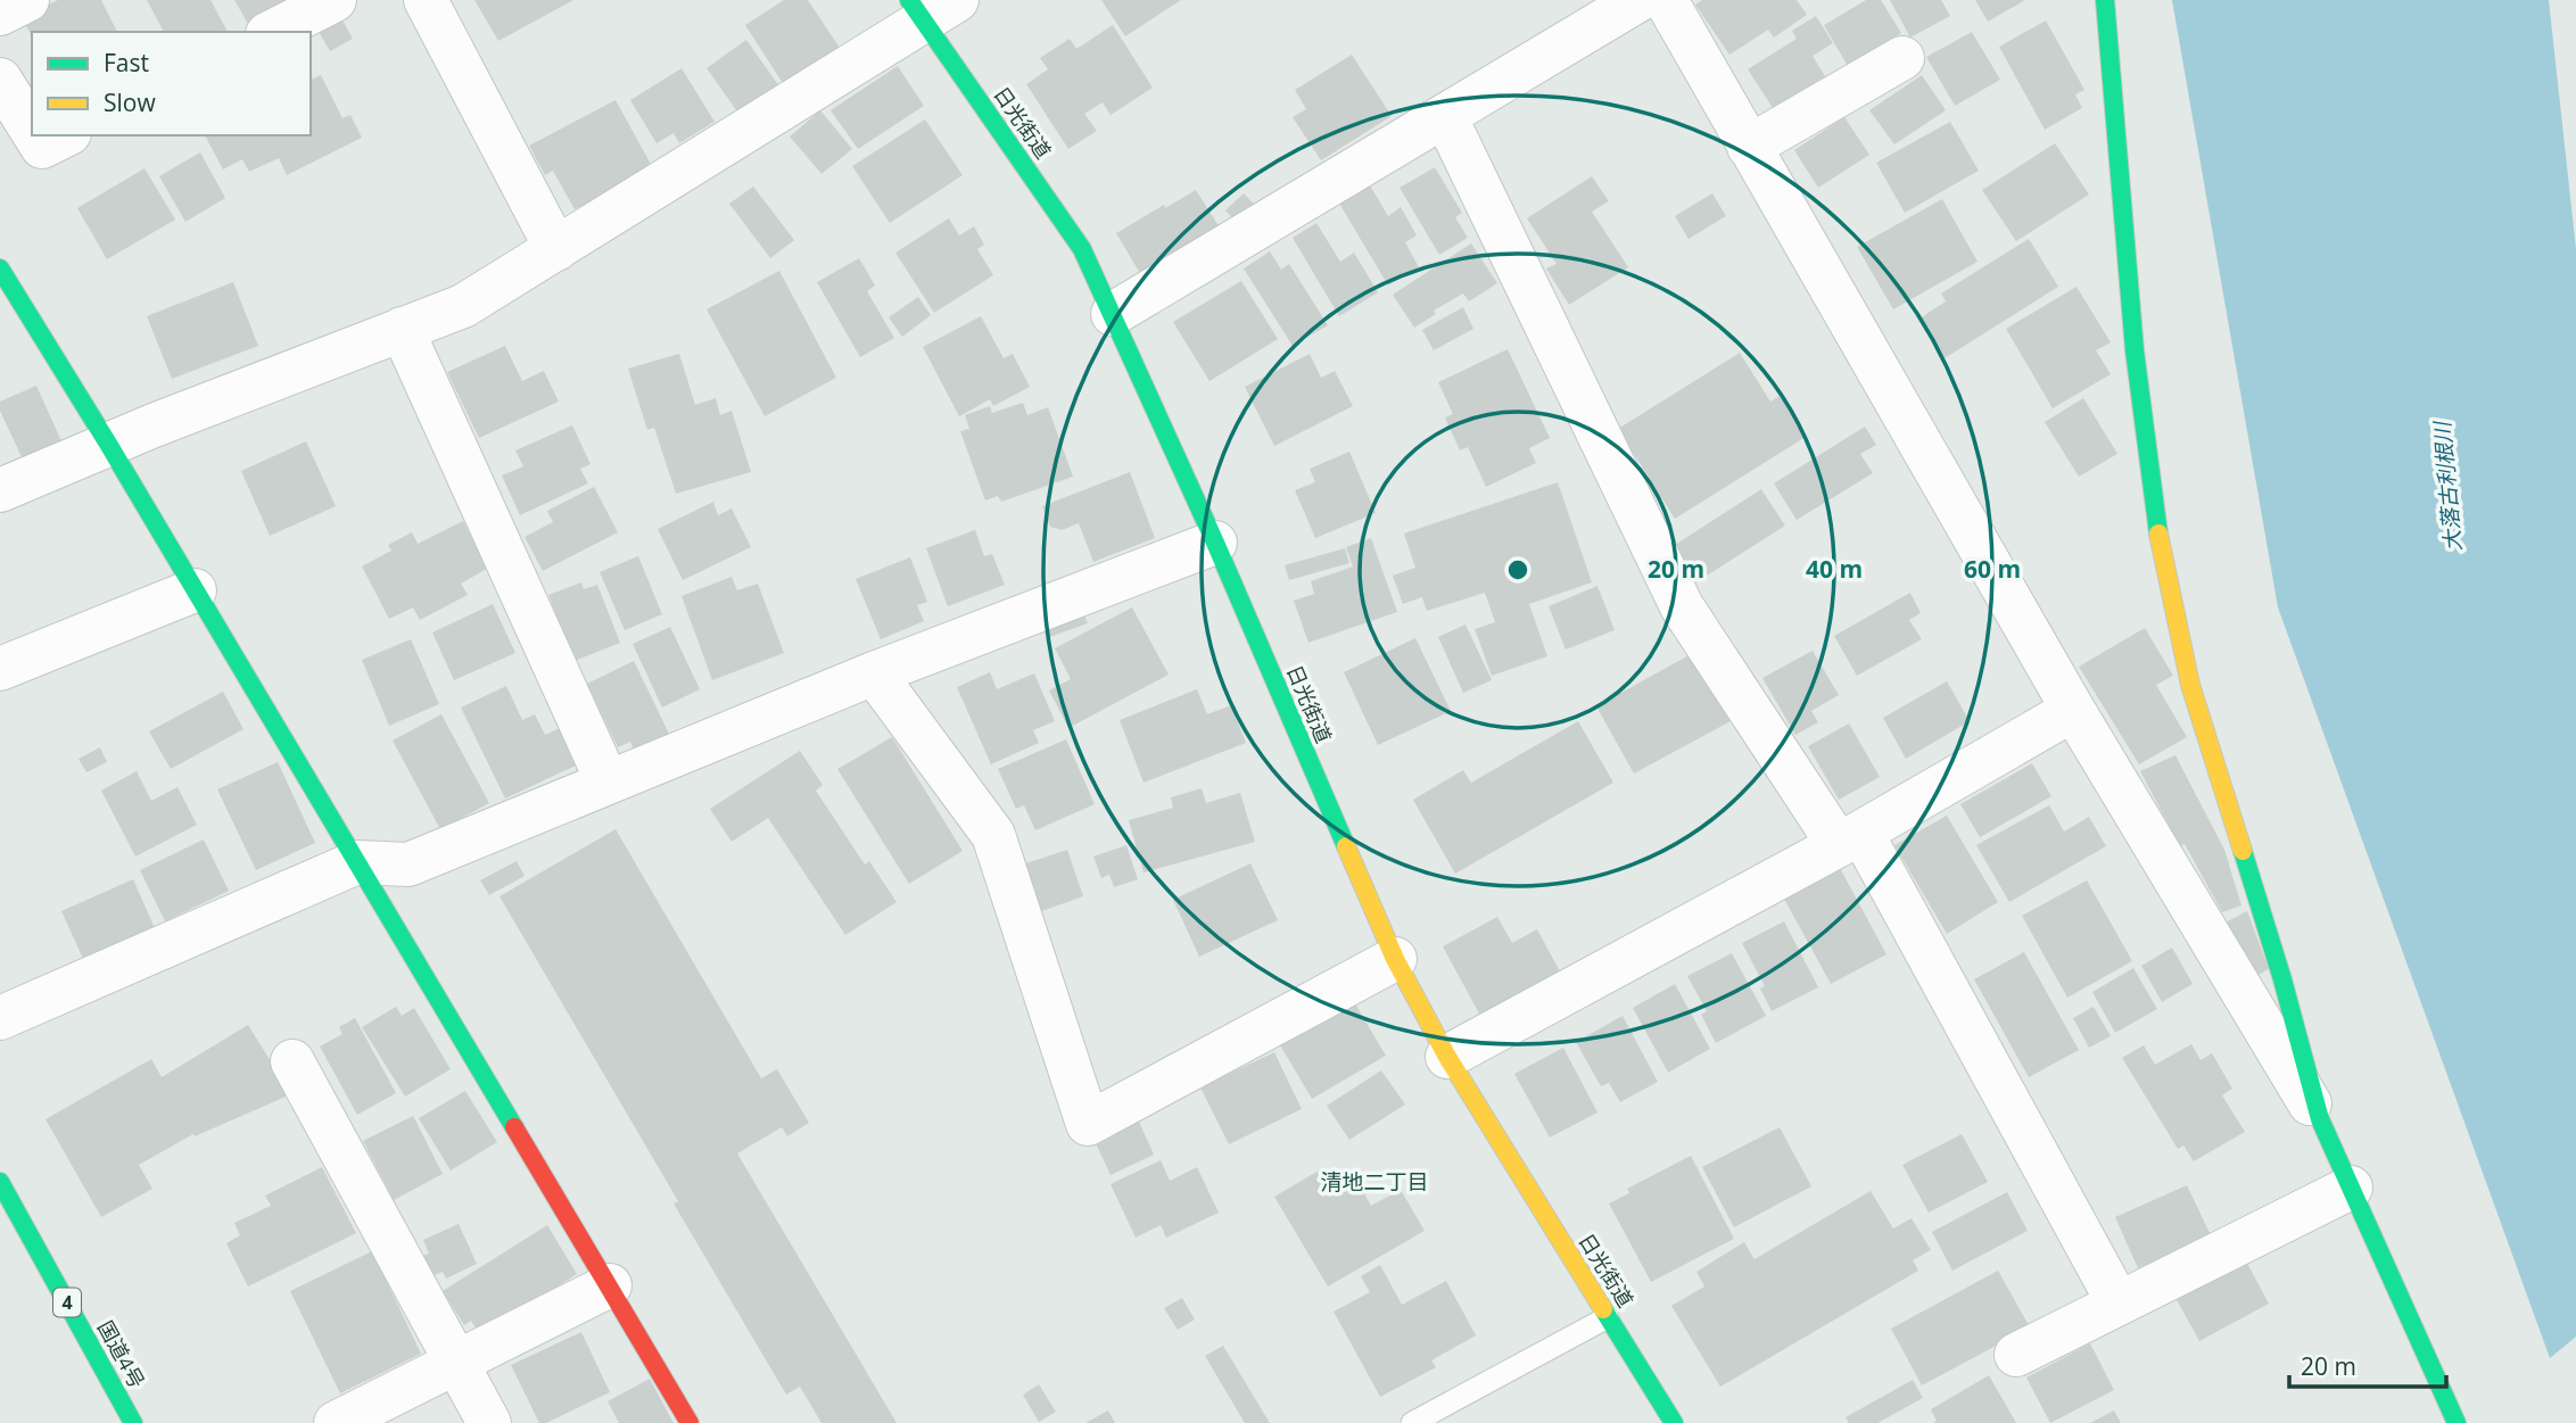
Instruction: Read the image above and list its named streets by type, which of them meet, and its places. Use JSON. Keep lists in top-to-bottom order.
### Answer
{
  "streets": {
    "main road": ["日光街道", "4", "国道4号"]
  },
  "districts": ["清地二丁目"],
  "water": ["大落古利根川"],
  "legend": ["Fast", "Slow"],
  "scale_bar": "20 m",
  "rings": ["20 m", "40 m", "60 m"]
}
